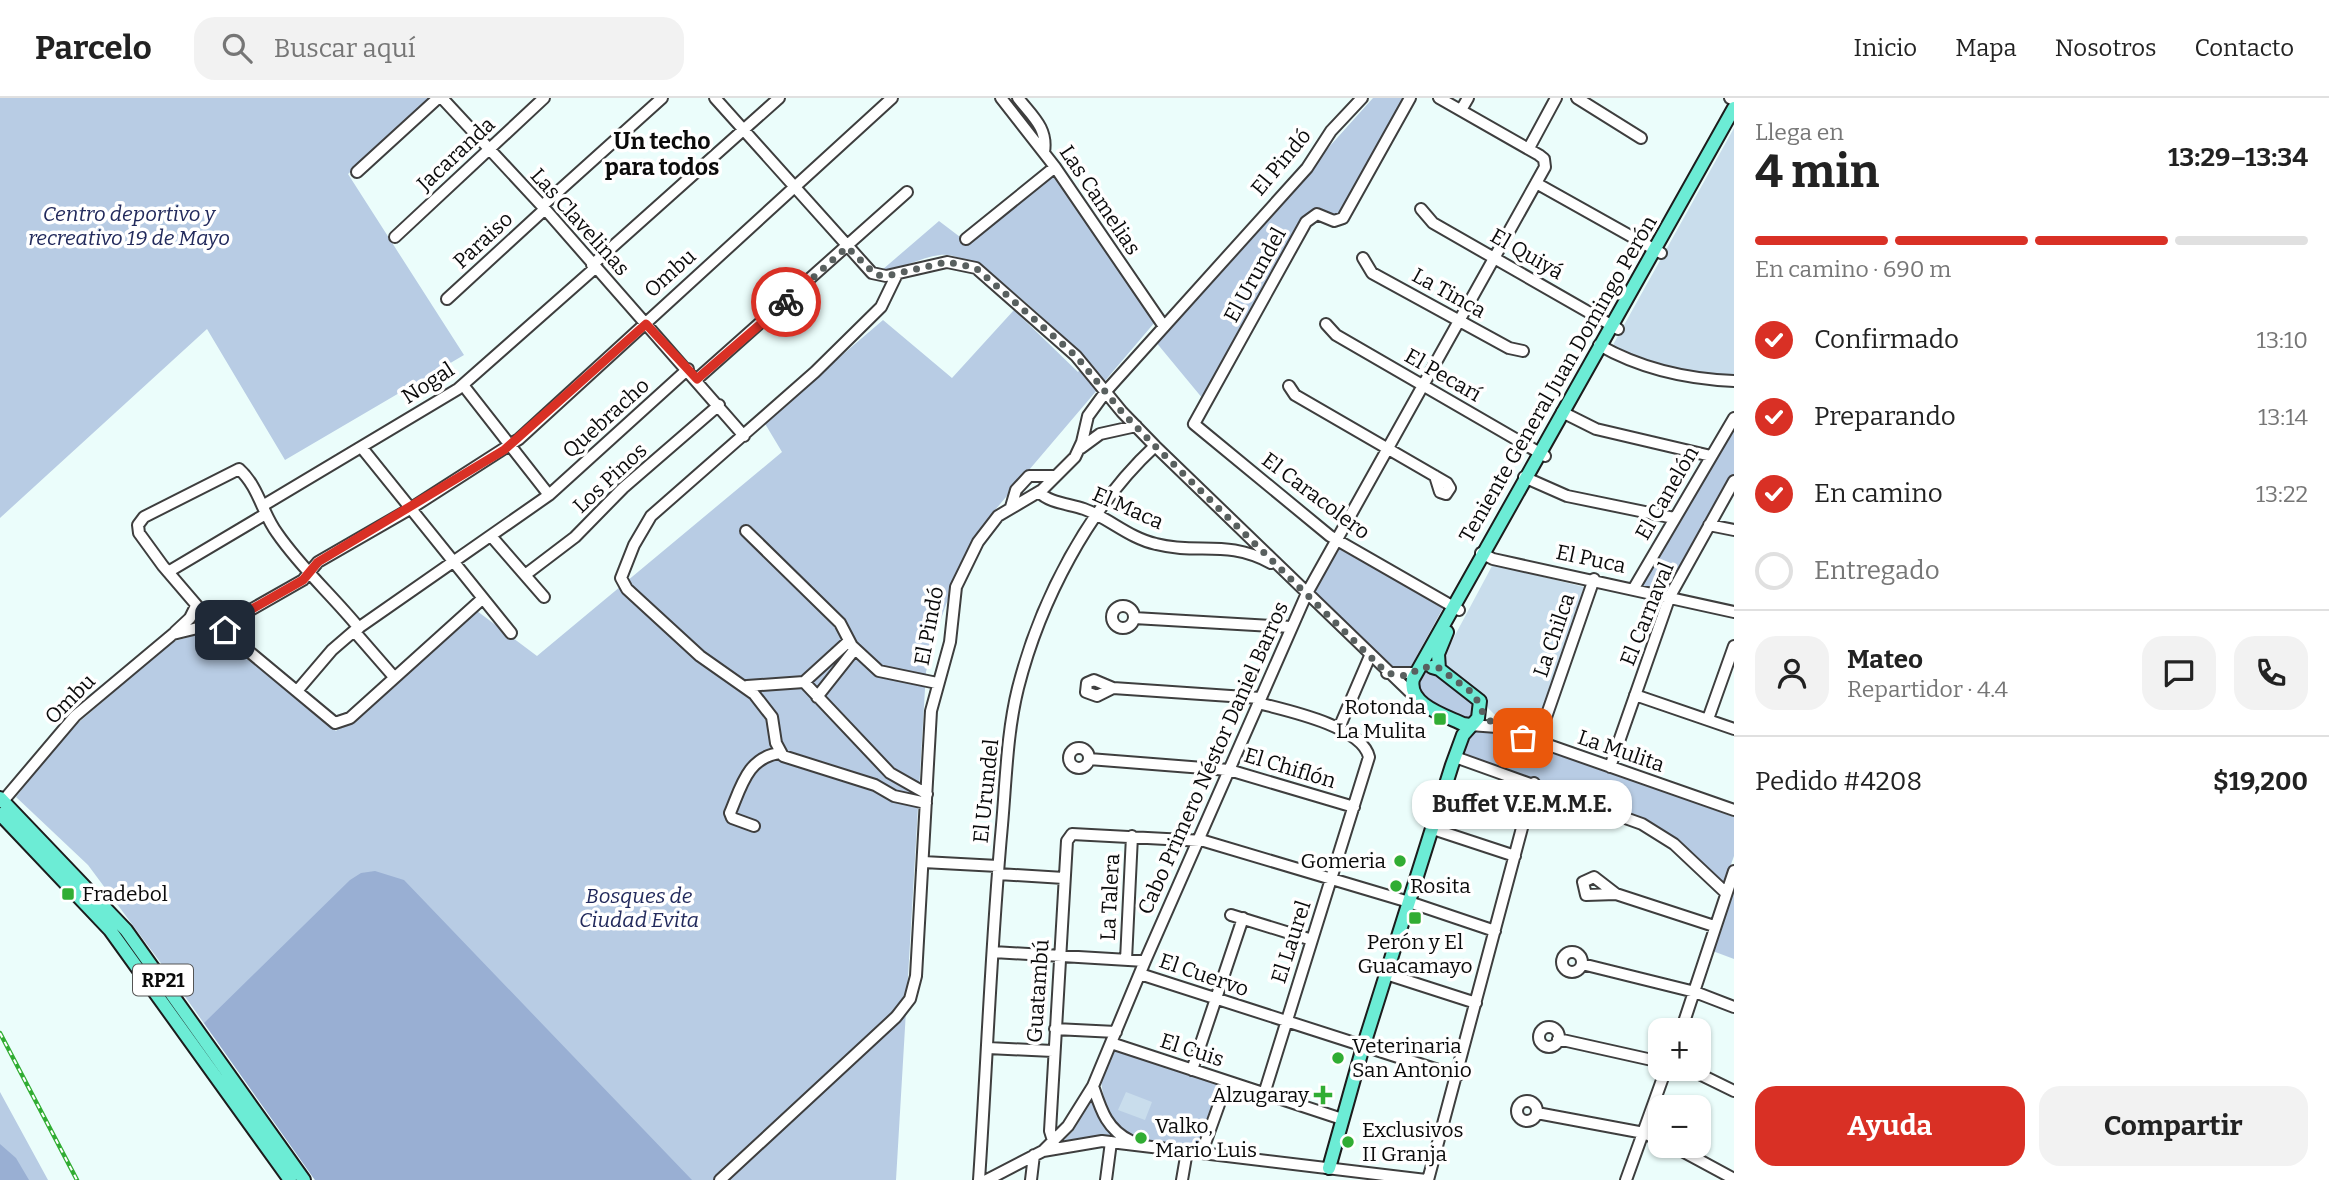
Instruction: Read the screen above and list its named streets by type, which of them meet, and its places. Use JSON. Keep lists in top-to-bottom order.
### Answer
{
  "streets": {
    "main road": ["Teniente General Juan Domingo Perón", "RP21"],
    "street": [
      "Jacaranda",
      "El Pindó",
      "Las Camelias",
      "Las Clavelinas",
      "Paraiso",
      "El Quiyá",
      "Ombu",
      "El Urundel",
      "La Tinca",
      "El Pecarí",
      "Nogal",
      "Quebracho",
      "Los Pinos",
      "El Canelón",
      "El Caracolero",
      "El Maca",
      "El Puca",
      "El Carnaval",
      "La Chilca",
      "La Mulita",
      "Cabo Primero Néstor Daniel Barros",
      "El Chiflón",
      "La Talera",
      "El Laurel",
      "El Cuervo",
      "Guatambú",
      "El Cuis"
    ]
  },
  "crossings": [
    ["Jacaranda", "Las Clavelinas"],
    ["El Pindó", "Las Camelias"],
    ["El Pindó", "El Maca"],
    ["Las Clavelinas", "Paraiso"],
    ["Las Clavelinas", "Ombu"],
    ["Las Clavelinas", "Nogal"],
    ["Las Clavelinas", "Quebracho"],
    ["Las Clavelinas", "Los Pinos"],
    ["El Quiyá", "Teniente General Juan Domingo Perón"],
    ["El Quiyá", "Cabo Primero Néstor Daniel Barros"],
    ["Ombu", "RP21"],
    ["El Urundel", "El Caracolero"],
    ["El Urundel", "El Maca"],
    ["El Urundel", "El Cuervo"],
    ["La Tinca", "Cabo Primero Néstor Daniel Barros"],
    ["El Pecarí", "Teniente General Juan Domingo Perón"],
    ["El Pecarí", "Cabo Primero Néstor Daniel Barros"],
    ["Teniente General Juan Domingo Perón", "El Caracolero"],
    ["Teniente General Juan Domingo Perón", "El Puca"],
    ["El Canelón", "El Puca"],
    ["El Caracolero", "Cabo Primero Néstor Daniel Barros"],
    ["El Puca", "El Carnaval"],
    ["El Puca", "La Chilca"],
    ["El Carnaval", "La Mulita"],
    ["La Chilca", "La Mulita"],
    ["Cabo Primero Néstor Daniel Barros", "El Chiflón"],
    ["Cabo Primero Néstor Daniel Barros", "El Cuervo"],
    ["Cabo Primero Néstor Daniel Barros", "Guatambú"],
    ["Cabo Primero Néstor Daniel Barros", "El Cuis"],
    ["El Chiflón", "El Laurel"],
    ["La Talera", "El Cuervo"],
    ["La Talera", "Guatambú"],
    ["El Laurel", "El Cuervo"],
    ["El Laurel", "El Cuis"],
    ["El Cuervo", "Guatambú"]
  ],
  "districts": ["Un techo para todos"],
  "parks": ["Centro deportivo y recreativo 19 de Mayo", "Bosques de Ciudad Evita"],
  "places": {
    "transit": ["Rotonda La Mulita", "Fradebol", "Perón y El Guacamayo"],
    "other": [
      "Buffet V.E.M.M.E.",
      "Gomeria",
      "Rosita",
      "Veterinaria San Antonio",
      "Valko, Mario Luis",
      "Exclusivos II Granja"
    ],
    "health": ["Alzugaray"]
  },
  "page": {
    "header": "Parcelo",
    "search": "Buscar aquí",
    "nav": [
      "Inicio",
      "Mapa",
      "Nosotros",
      "Contacto"
    ],
    "heading": ["4 min", "Llega en", "13:29–13:34"],
    "panel": [
      "Mateo",
      "Repartidor · 4.4",
      "Pedido #4208",
      "$19,200"
    ],
    "bar": "En camino · 690 m",
    "list": [
      ["Confirmado", "13:10"],
      ["Preparando", "13:14"],
      ["En camino", "13:22"],
      "Entregado"
    ],
    "bubble": "Buffet V.E.M.M.E.",
    "map_buttons": ["+", "−"],
    "buttons": ["Ayuda", "Compartir"]
  }
}
